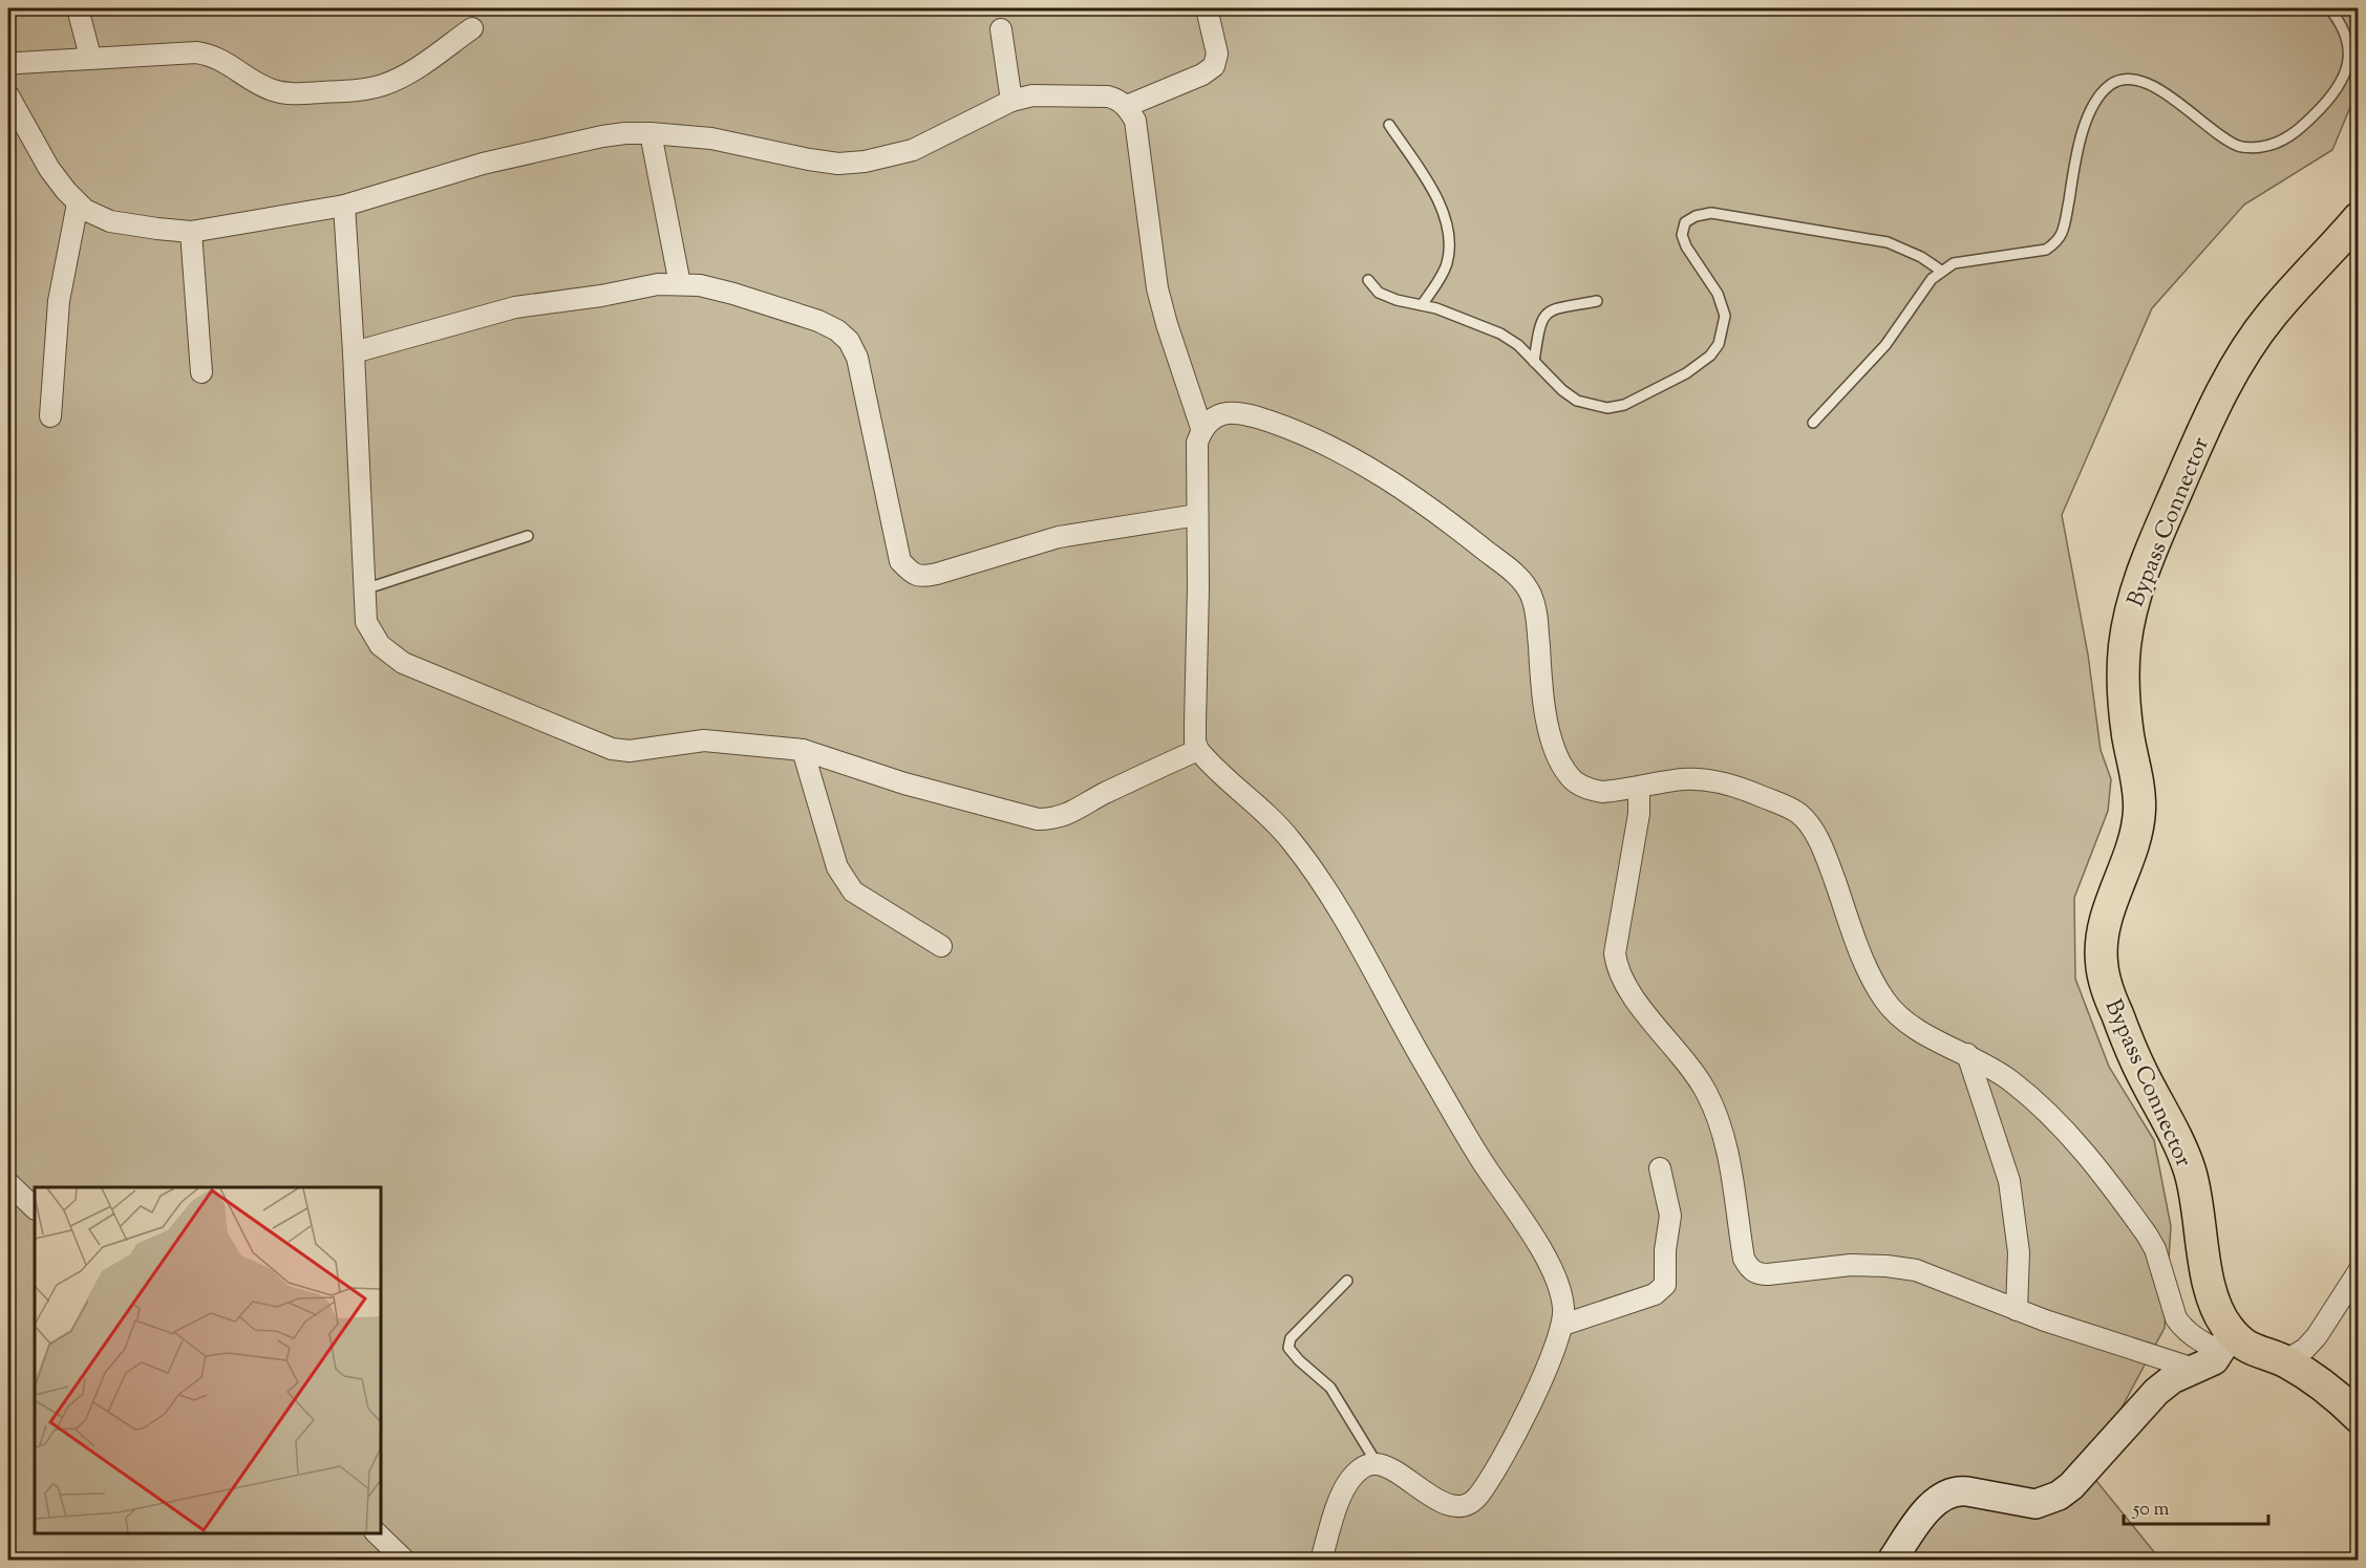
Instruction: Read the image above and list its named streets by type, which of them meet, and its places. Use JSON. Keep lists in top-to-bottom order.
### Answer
{
  "streets": {
    "main road": ["Bypass Connector"]
  },
  "scale_bar": "50 m"
}
